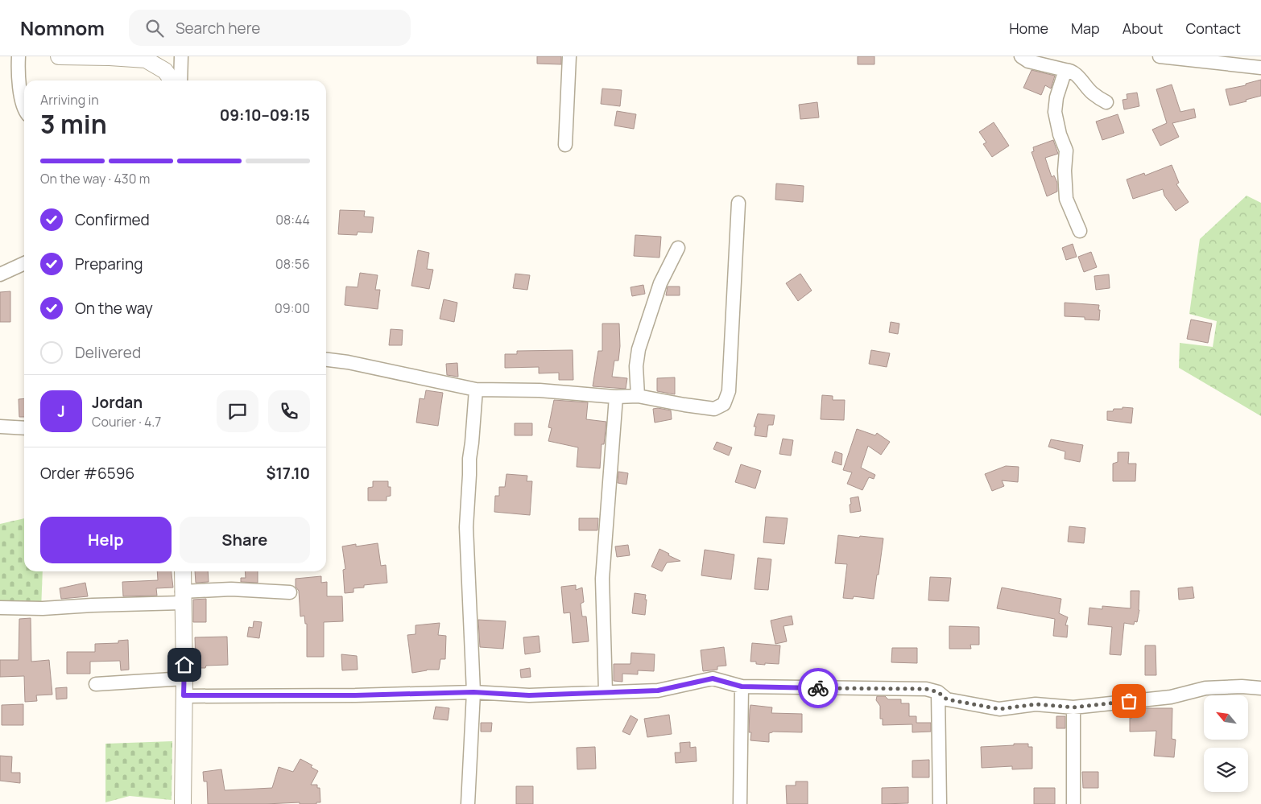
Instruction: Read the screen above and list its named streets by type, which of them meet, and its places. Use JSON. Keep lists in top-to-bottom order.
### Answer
{
  "north": "top left",
  "page": {
    "header": "Nomnom",
    "search": "Search here",
    "nav": [
      "Home",
      "Map",
      "About",
      "Contact"
    ],
    "heading": ["3 min", "Arriving in", "09:10–09:15"],
    "panel": [
      "Jordan",
      "Courier · 4.7",
      "Order #6596",
      "$17.10"
    ],
    "bar": "On the way · 430 m",
    "list": [
      ["Confirmed", "08:44"],
      ["Preparing", "08:56"],
      ["On the way", "09:00"],
      "Delivered"
    ],
    "round": "J",
    "buttons": ["Help", "Share"]
  }
}
